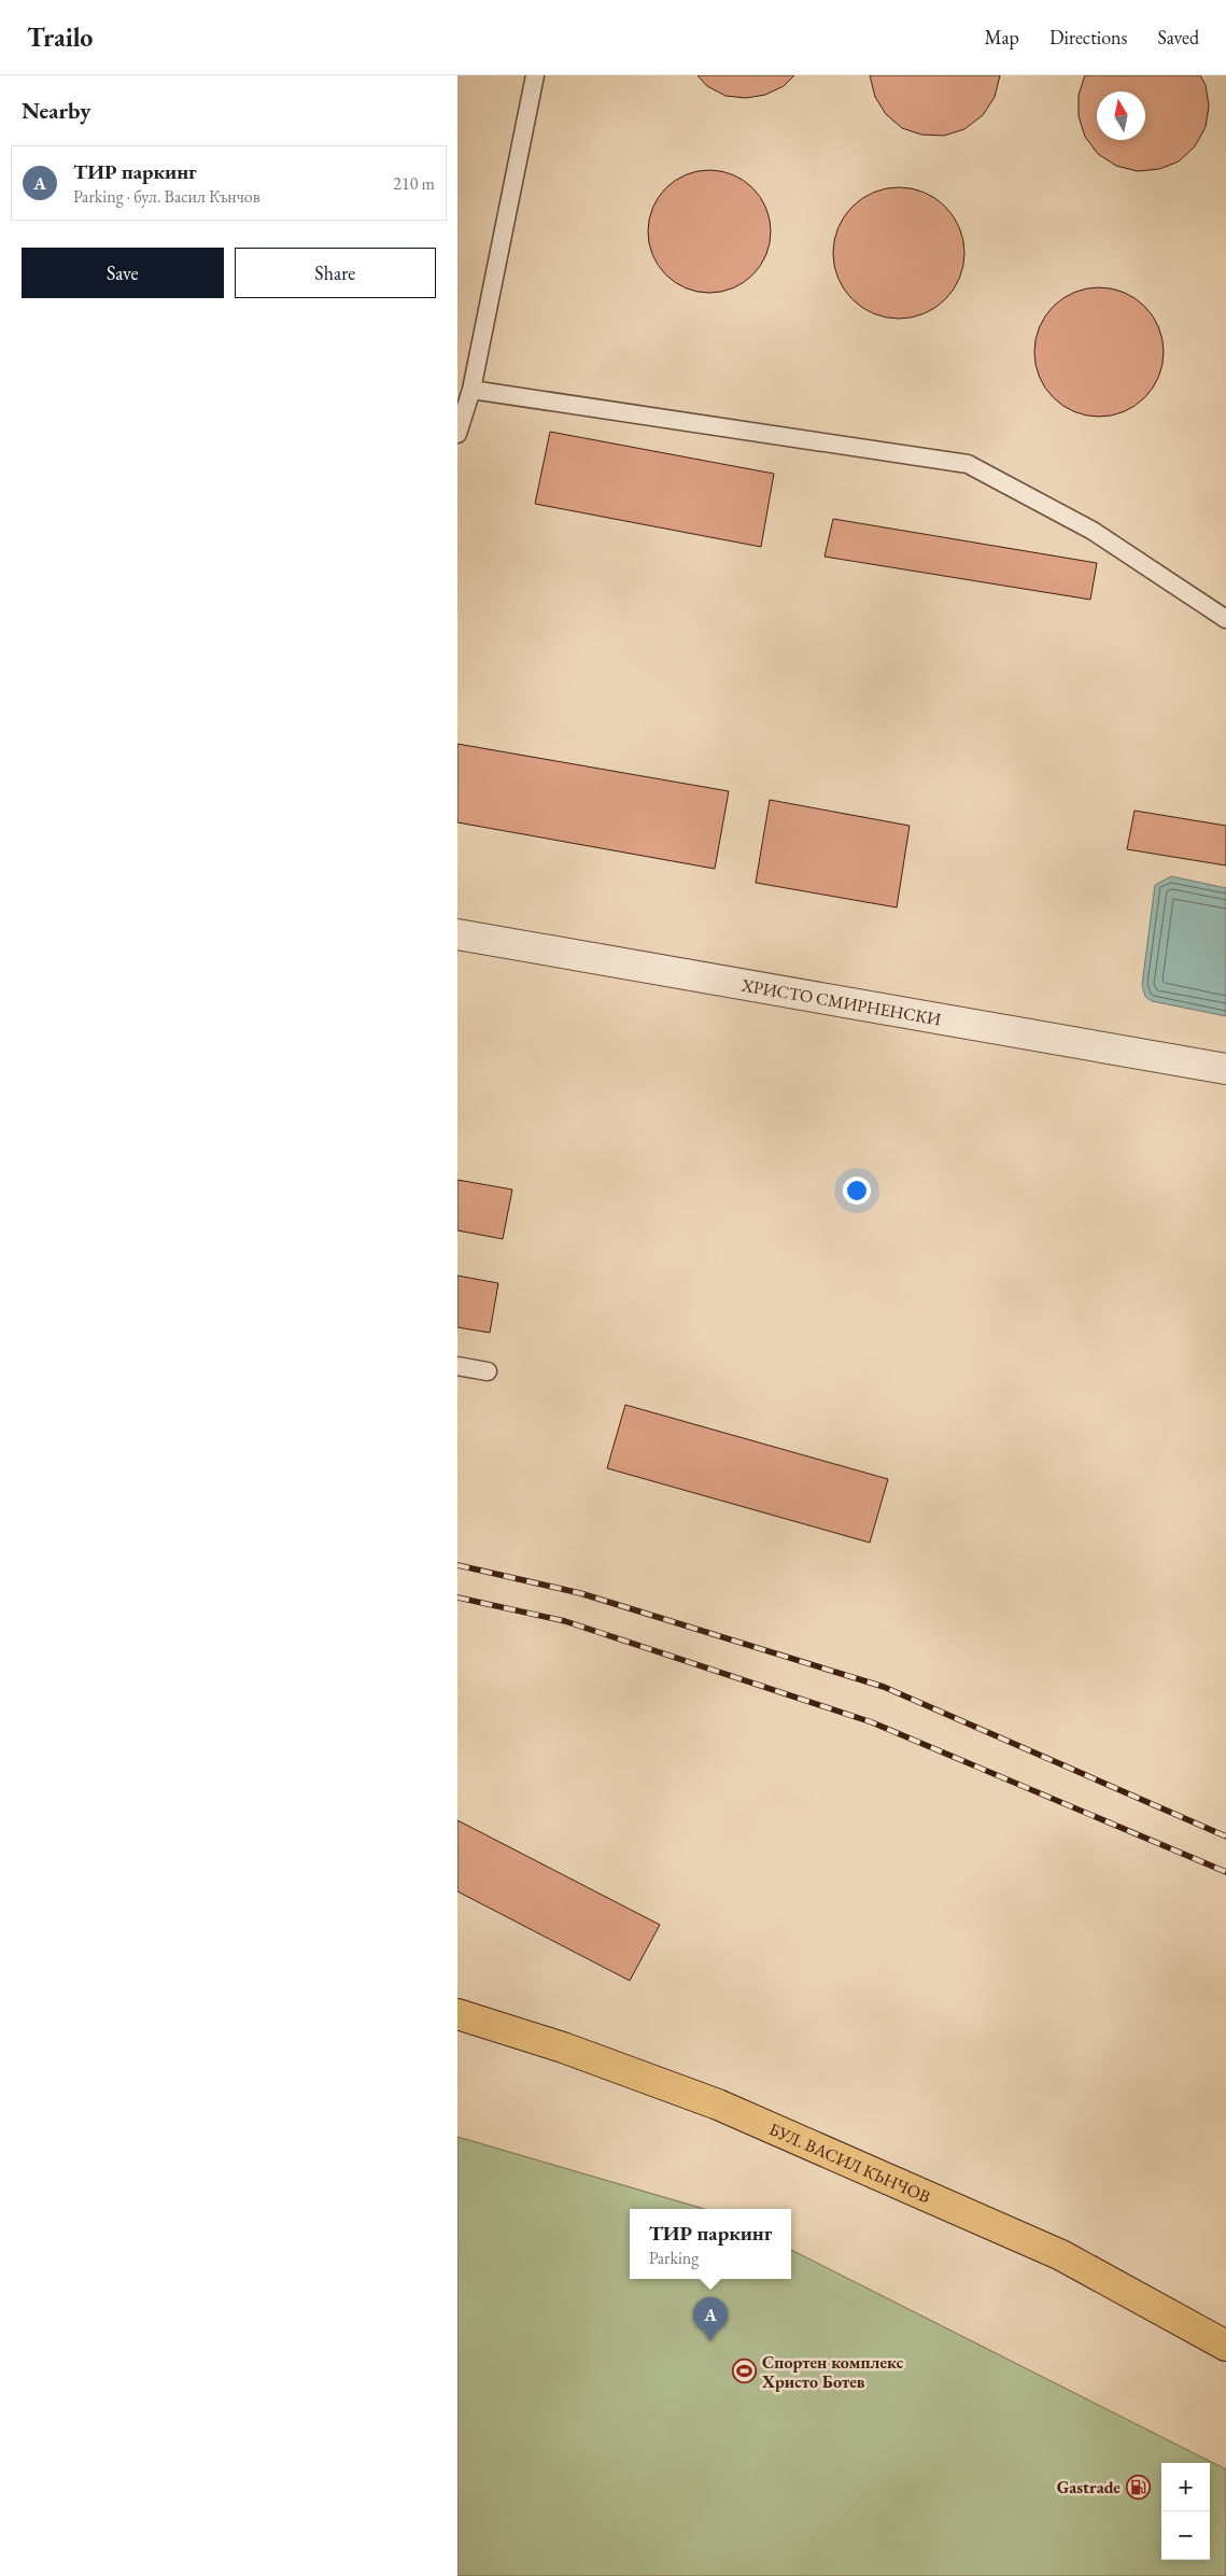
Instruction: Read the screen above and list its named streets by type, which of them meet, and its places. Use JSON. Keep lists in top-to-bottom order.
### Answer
{
  "streets": {
    "main road": ["БУЛ. ВАСИЛ КЪНЧОВ"],
    "street": ["ХРИСТО СМИРНЕНСКИ"]
  },
  "places": {
    "sports": ["Спортен комплекс Христо Ботев"],
    "fuel station": ["Gastrade"]
  },
  "north": "top",
  "page": {
    "header": "Trailo",
    "nav": ["Map", "Directions", "Saved"],
    "heading": "Nearby",
    "list": [
      {
        "mark": "A",
        "name": "ТИР паркинг",
        "note": "Parking · бул. Васил Кънчов",
        "value": "210 m"
      }
    ],
    "buttons": ["Save", "Share"],
    "popup": ["ТИР паркинг", "Parking"],
    "pins": "A",
    "map_buttons": ["+", "−"]
  }
}
